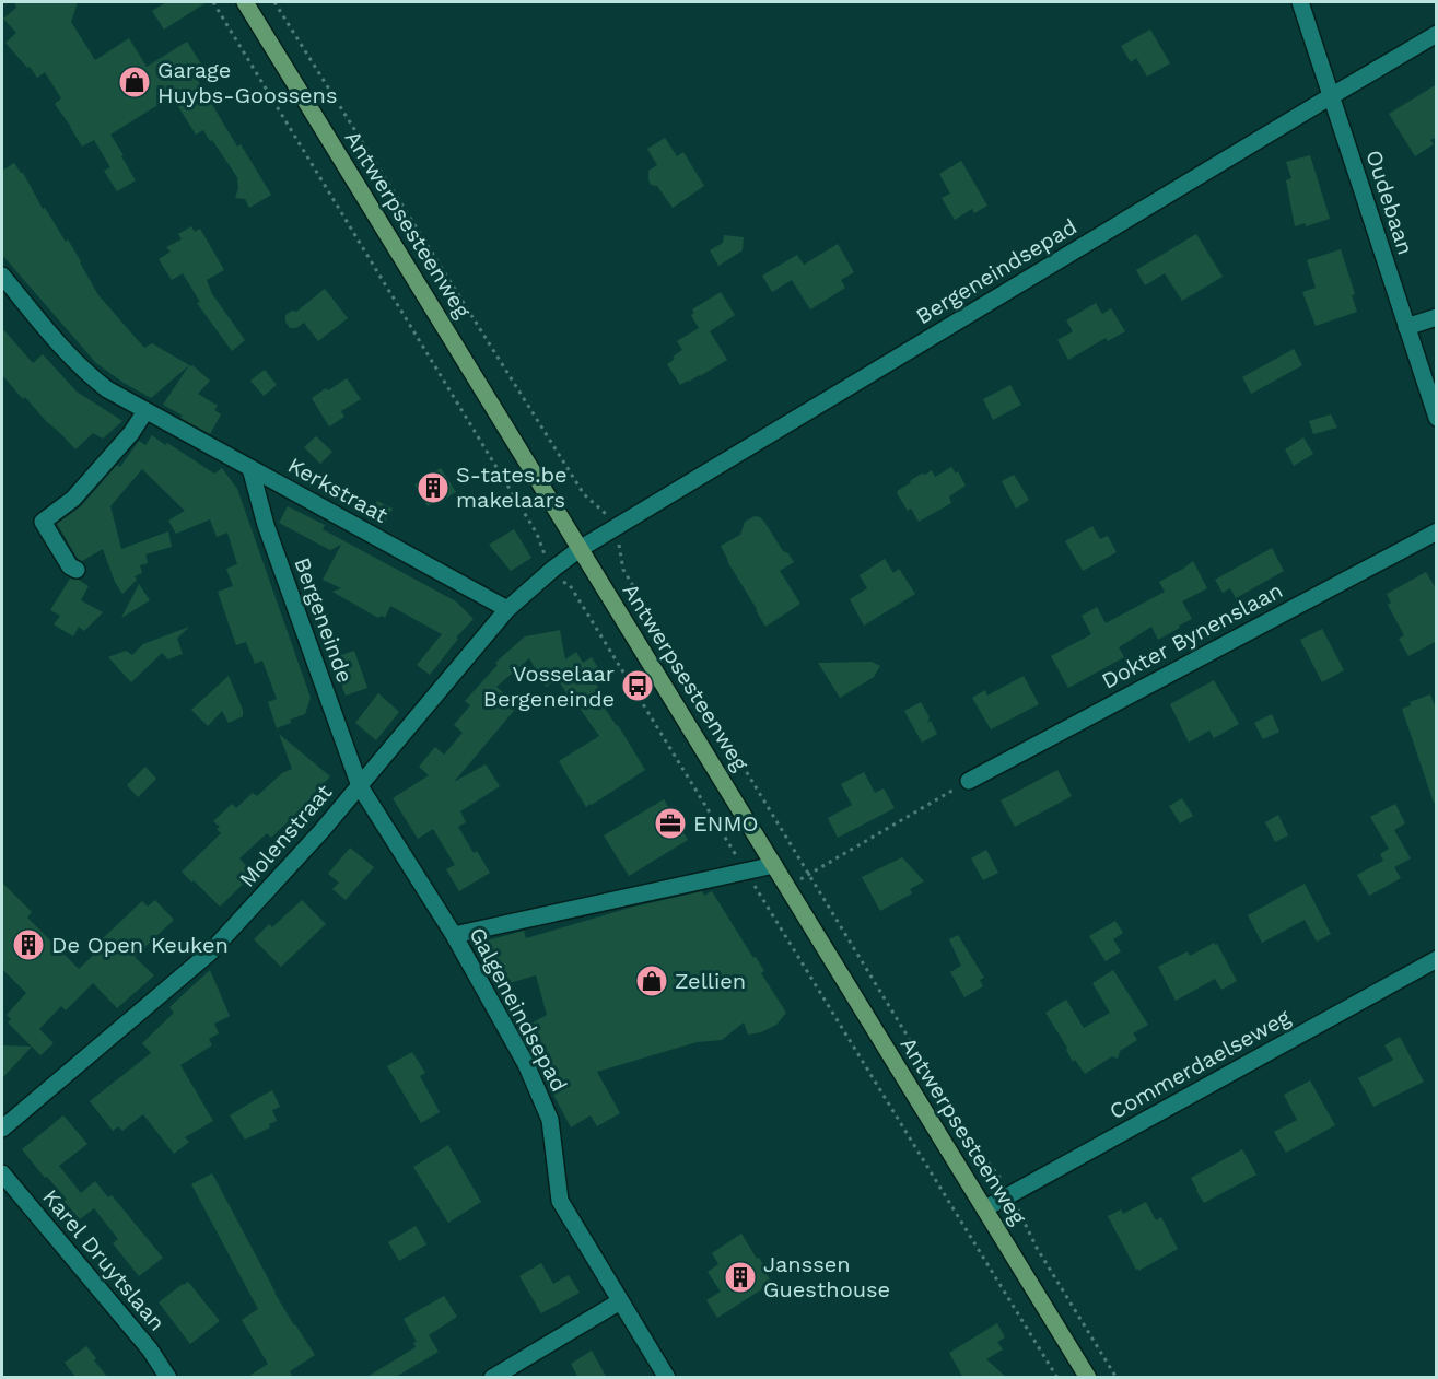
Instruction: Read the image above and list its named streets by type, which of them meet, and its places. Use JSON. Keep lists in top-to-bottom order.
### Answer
{
  "streets": {
    "main road": ["Antwerpsesteenweg"],
    "street": [
      "Oudebaan",
      "Bergeneindsepad",
      "Kerkstraat",
      "Bergeneinde",
      "Dokter Bynenslaan",
      "Molenstraat",
      "Galgeneindsepad",
      "Commerdaelseweg",
      "Karel Druytslaan"
    ]
  },
  "crossings": [
    ["Oudebaan", "Bergeneindsepad"],
    ["Antwerpsesteenweg", "Bergeneindsepad"],
    ["Antwerpsesteenweg", "Molenstraat"],
    ["Antwerpsesteenweg", "Commerdaelseweg"],
    ["Bergeneindsepad", "Molenstraat"],
    ["Kerkstraat", "Bergeneinde"],
    ["Kerkstraat", "Molenstraat"],
    ["Bergeneinde", "Molenstraat"],
    ["Bergeneinde", "Galgeneindsepad"],
    ["Molenstraat", "Galgeneindsepad"]
  ],
  "places": {
    "shop": ["Garage Huybs-Goossens", "Zellien"],
    "building": ["S-tates.be makelaars", "De Open Keuken", "Janssen Guesthouse"],
    "bus stop": ["Vosselaar Bergeneinde"],
    "office": ["ENMO"]
  }
}
